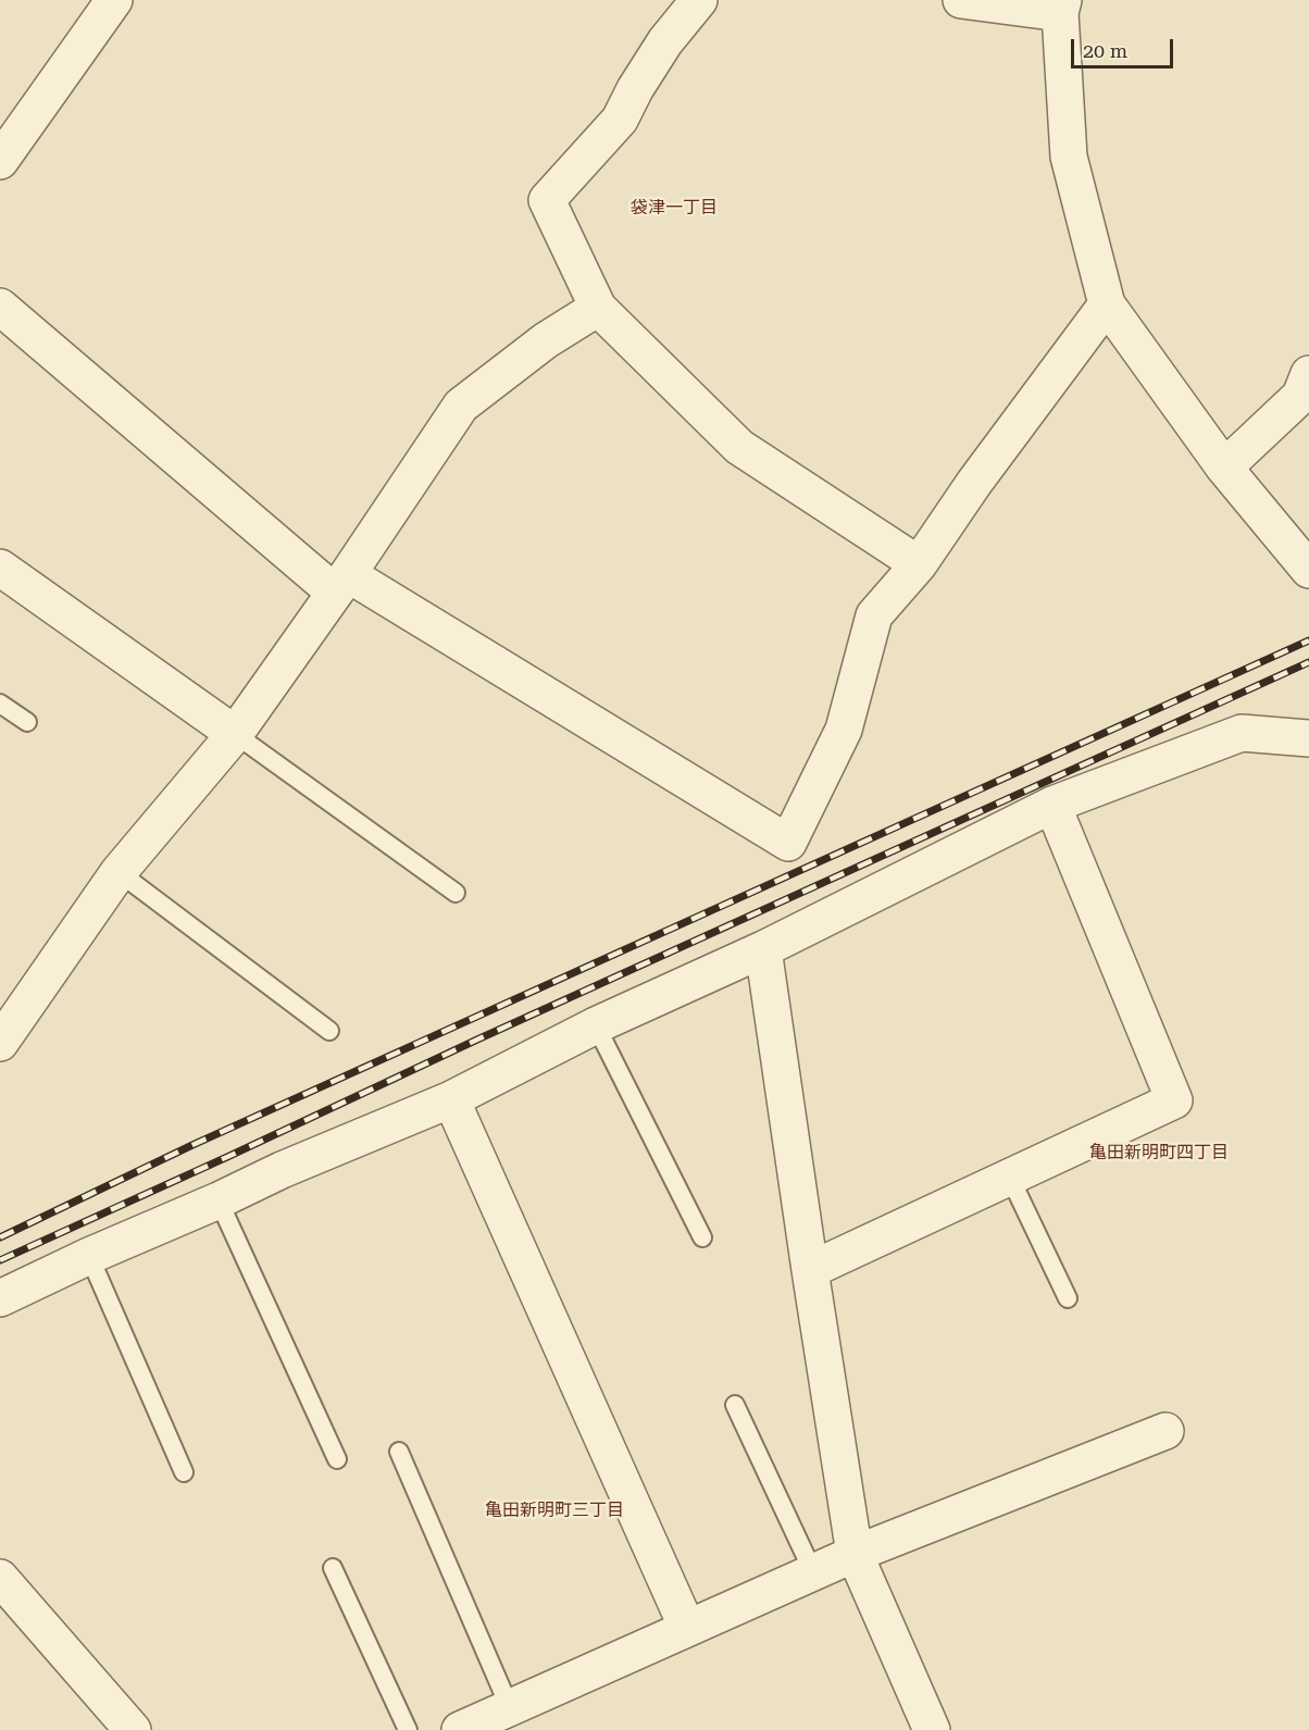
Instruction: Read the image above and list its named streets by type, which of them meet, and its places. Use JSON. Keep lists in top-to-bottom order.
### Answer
{
  "districts": ["袋津一丁目", "亀田新明町四丁目", "亀田新明町三丁目"],
  "scale_bar": "20 m"
}
